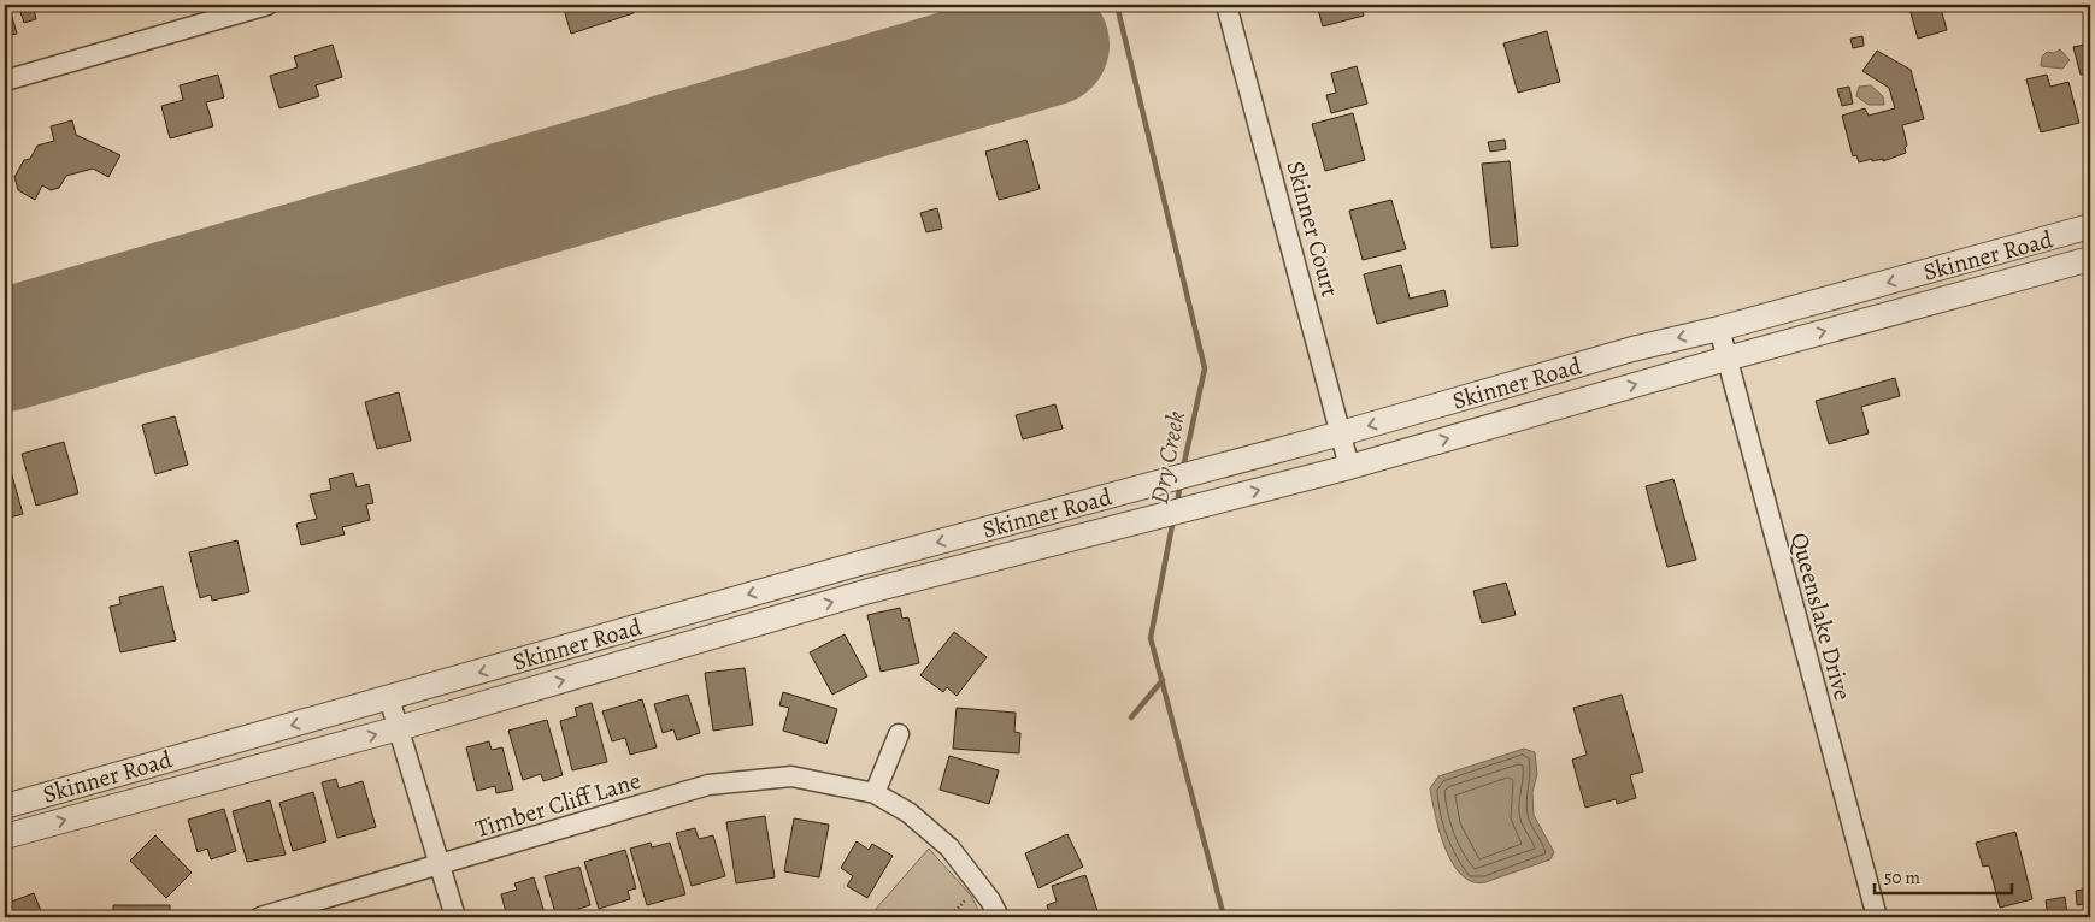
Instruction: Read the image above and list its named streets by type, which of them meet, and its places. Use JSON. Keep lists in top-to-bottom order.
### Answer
{
  "streets": {
    "street": [
      "Skinner Court",
      "Skinner Road",
      "Queenslake Drive",
      "Timber Cliff Lane"
    ]
  },
  "crossings": [
    ["Skinner Court", "Skinner Road"],
    ["Skinner Road", "Queenslake Drive"]
  ],
  "water": ["Dry Creek"],
  "scale_bar": "50 m"
}
